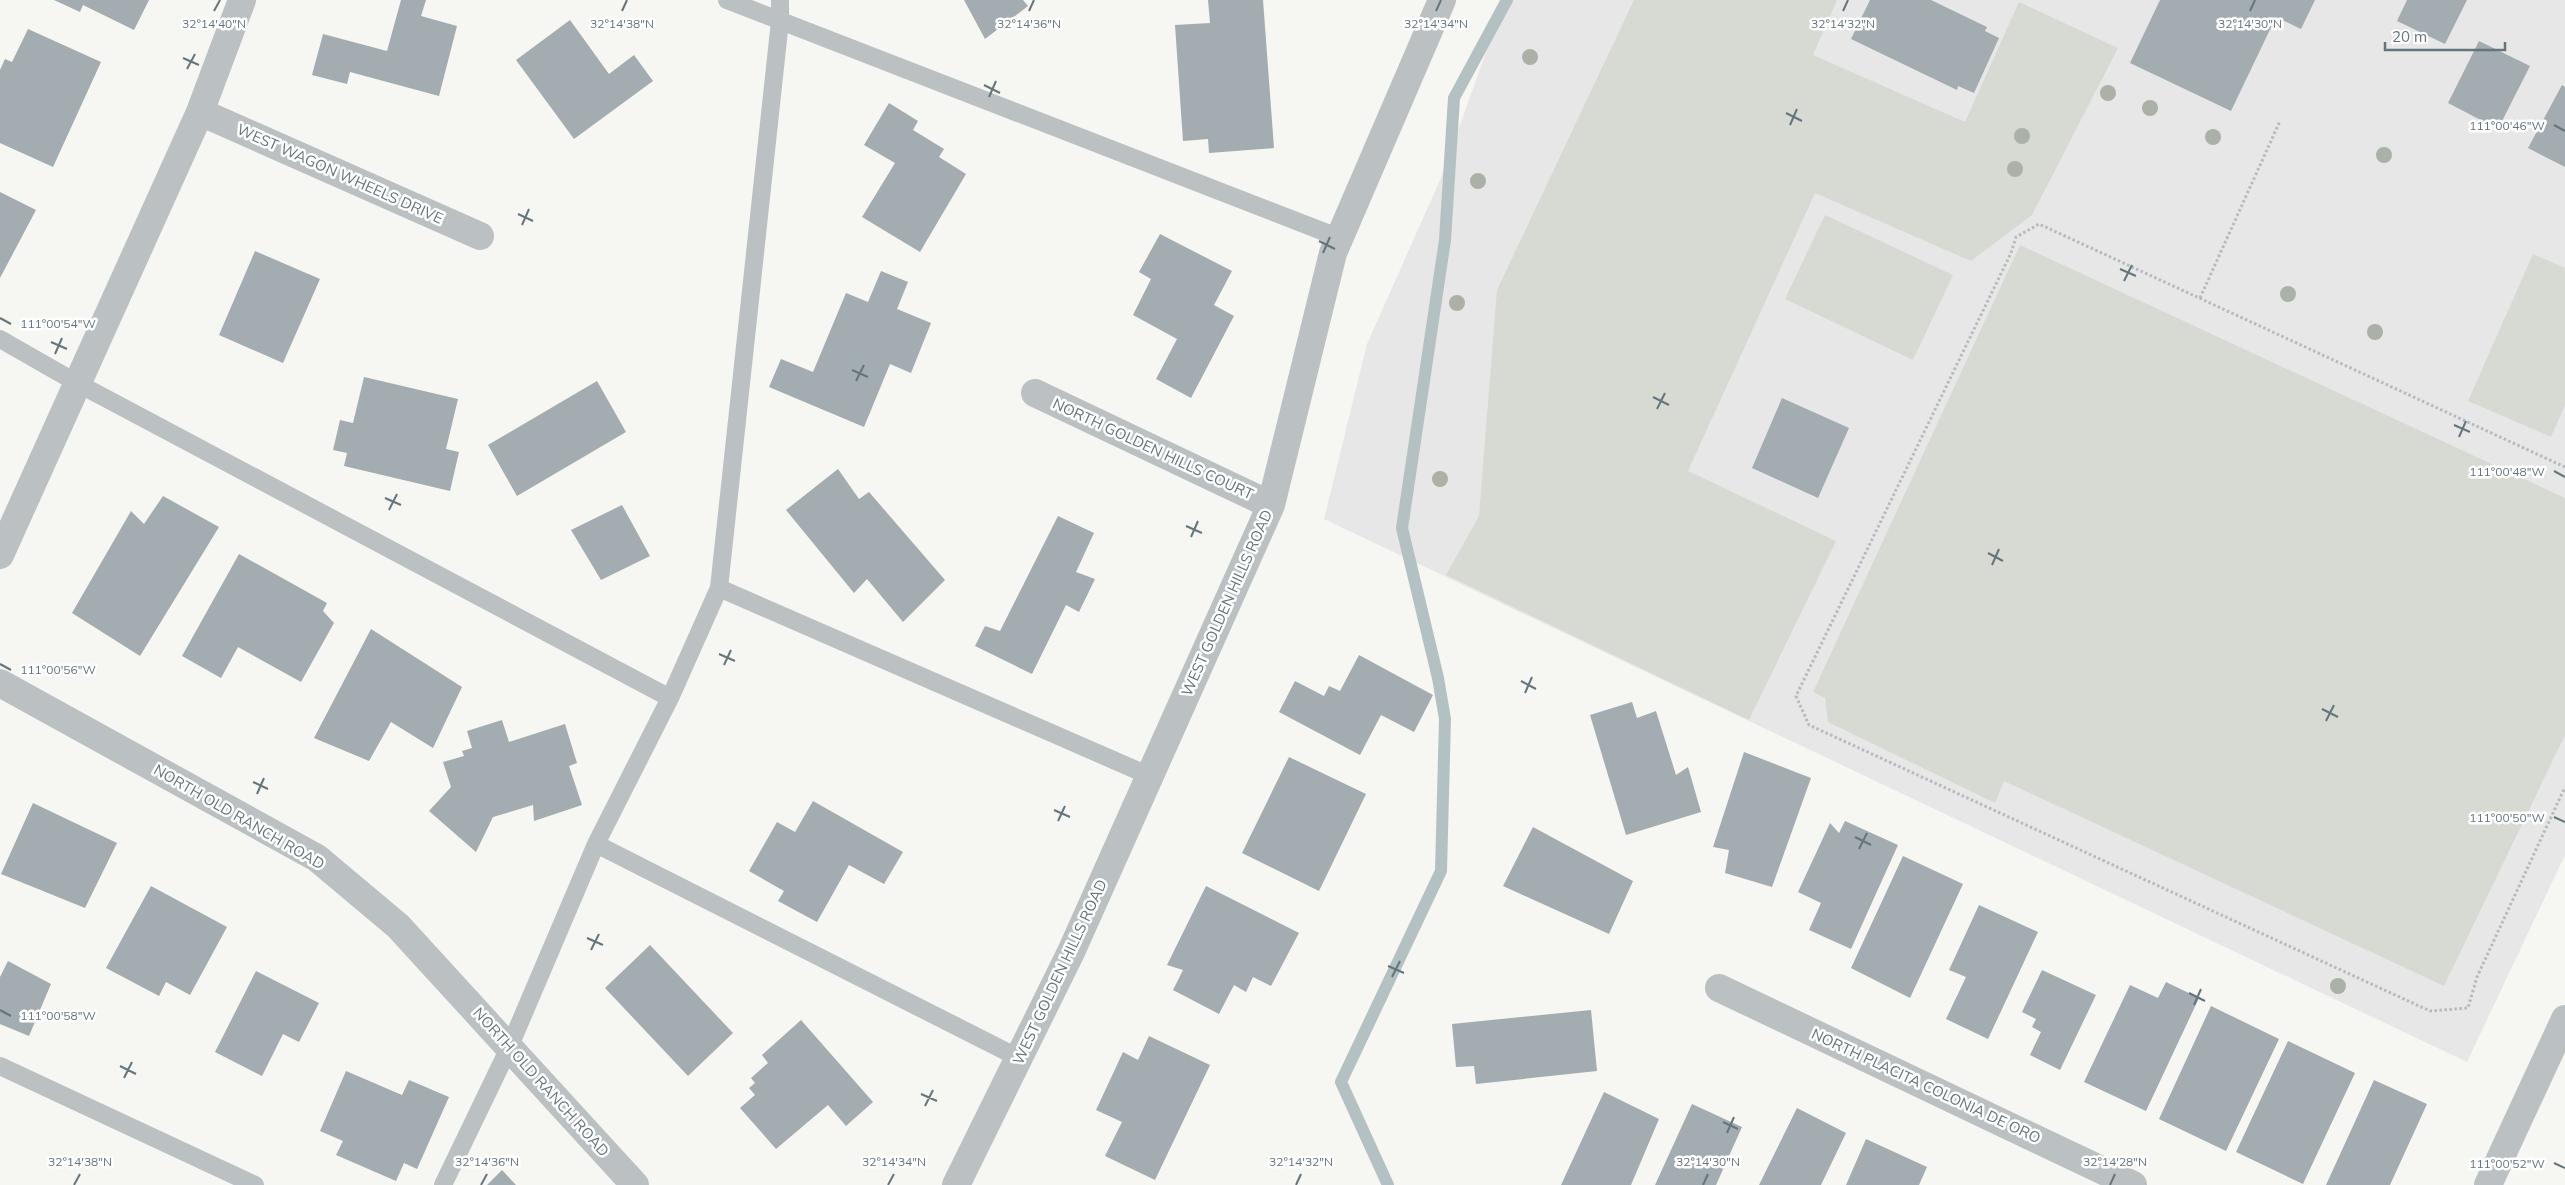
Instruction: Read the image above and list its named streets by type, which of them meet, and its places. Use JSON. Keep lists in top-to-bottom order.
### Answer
{
  "streets": {
    "street": [
      "WEST WAGON WHEELS DRIVE",
      "NORTH GOLDEN HILLS COURT",
      "WEST GOLDEN HILLS ROAD",
      "NORTH OLD RANCH ROAD",
      "NORTH PLACITA COLONIA DE ORO"
    ]
  },
  "crossings": [
    ["NORTH GOLDEN HILLS COURT", "WEST GOLDEN HILLS ROAD"]
  ],
  "scale_bar": "20 m",
  "coordinates": [
    "32°14'40\"N",
    "32°14'38\"N",
    "32°14'36\"N",
    "32°14'34\"N",
    "32°14'32\"N",
    "32°14'30\"N",
    "111°00'46\"W",
    "111°00'54\"W",
    "111°00'48\"W",
    "111°00'56\"W",
    "111°00'50\"W",
    "111°00'58\"W",
    "32°14'28\"N",
    "111°00'52\"W"
  ]
}
